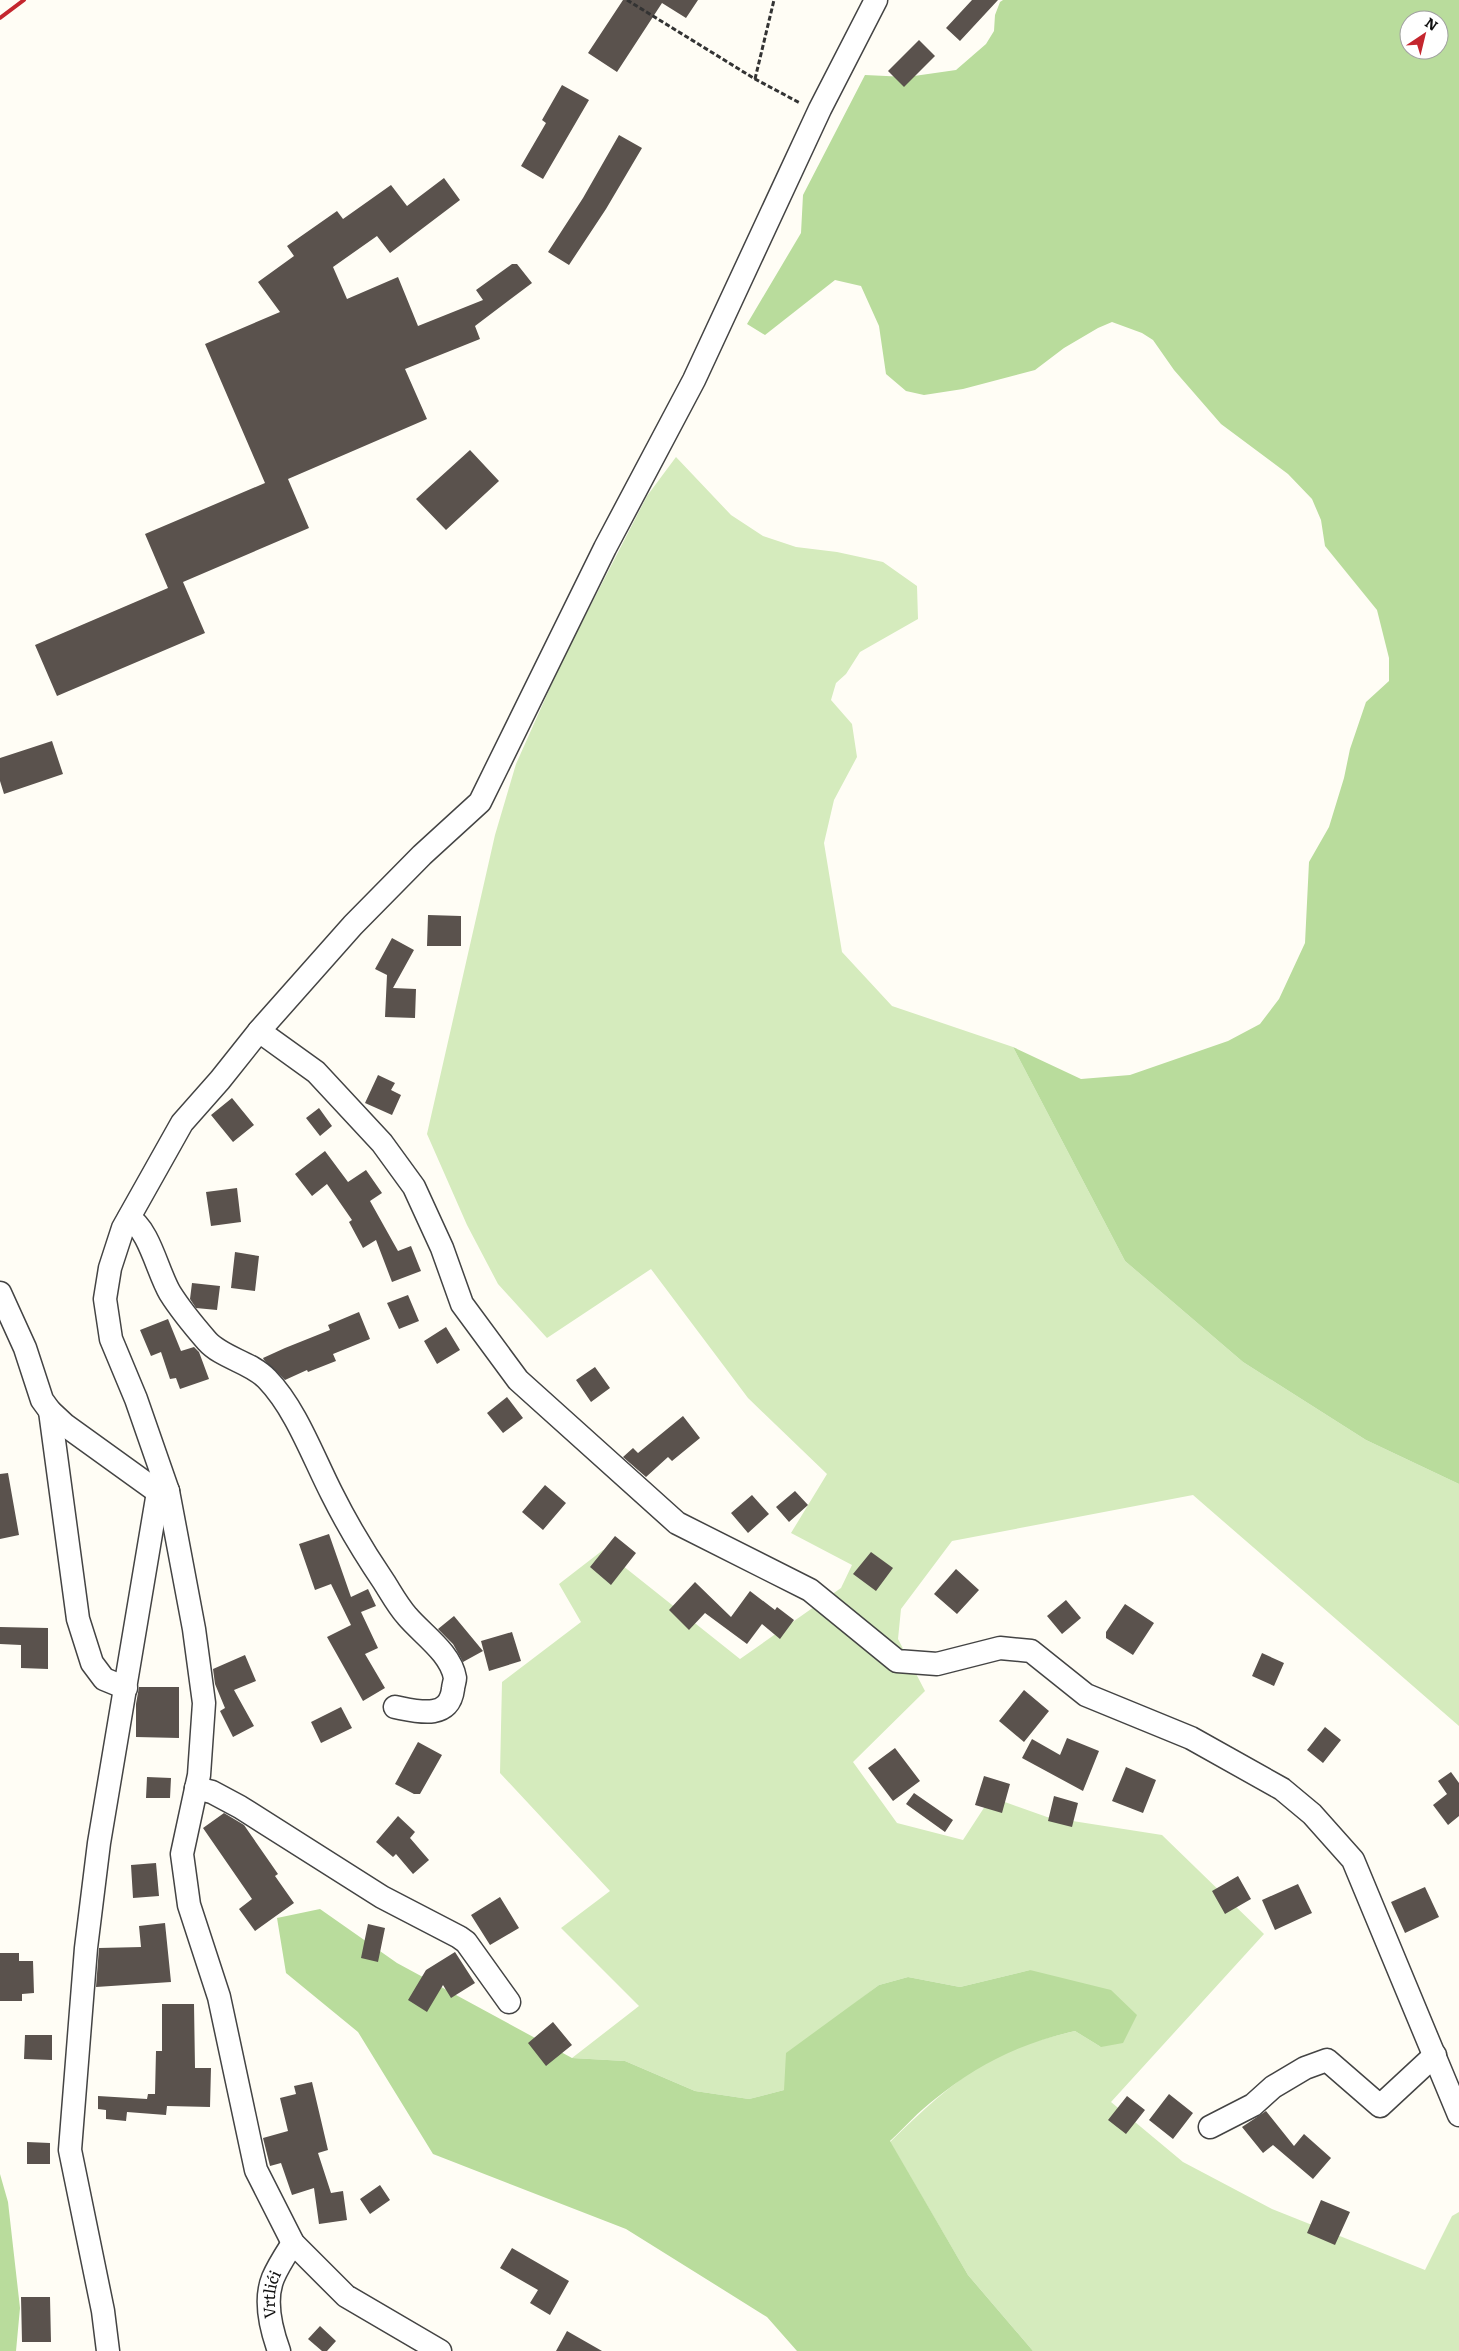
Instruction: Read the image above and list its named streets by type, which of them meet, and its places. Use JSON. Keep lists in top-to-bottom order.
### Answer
{
  "streets": {
    "street": ["Vrtlići"]
  },
  "north": "top right"
}
